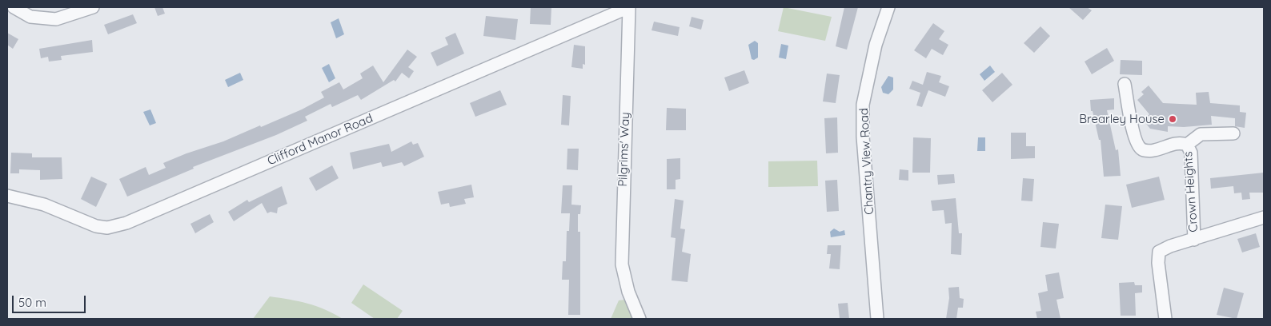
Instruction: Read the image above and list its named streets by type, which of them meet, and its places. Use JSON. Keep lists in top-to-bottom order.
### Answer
{
  "streets": {
    "street": [
      "Clifford Manor Road",
      "Pilgrims' Way",
      "Chantry View Road",
      "Crown Heights"
    ]
  },
  "crossings": [
    ["Clifford Manor Road", "Pilgrims' Way"]
  ],
  "places": ["Brearley House"],
  "scale_bar": "50 m"
}
